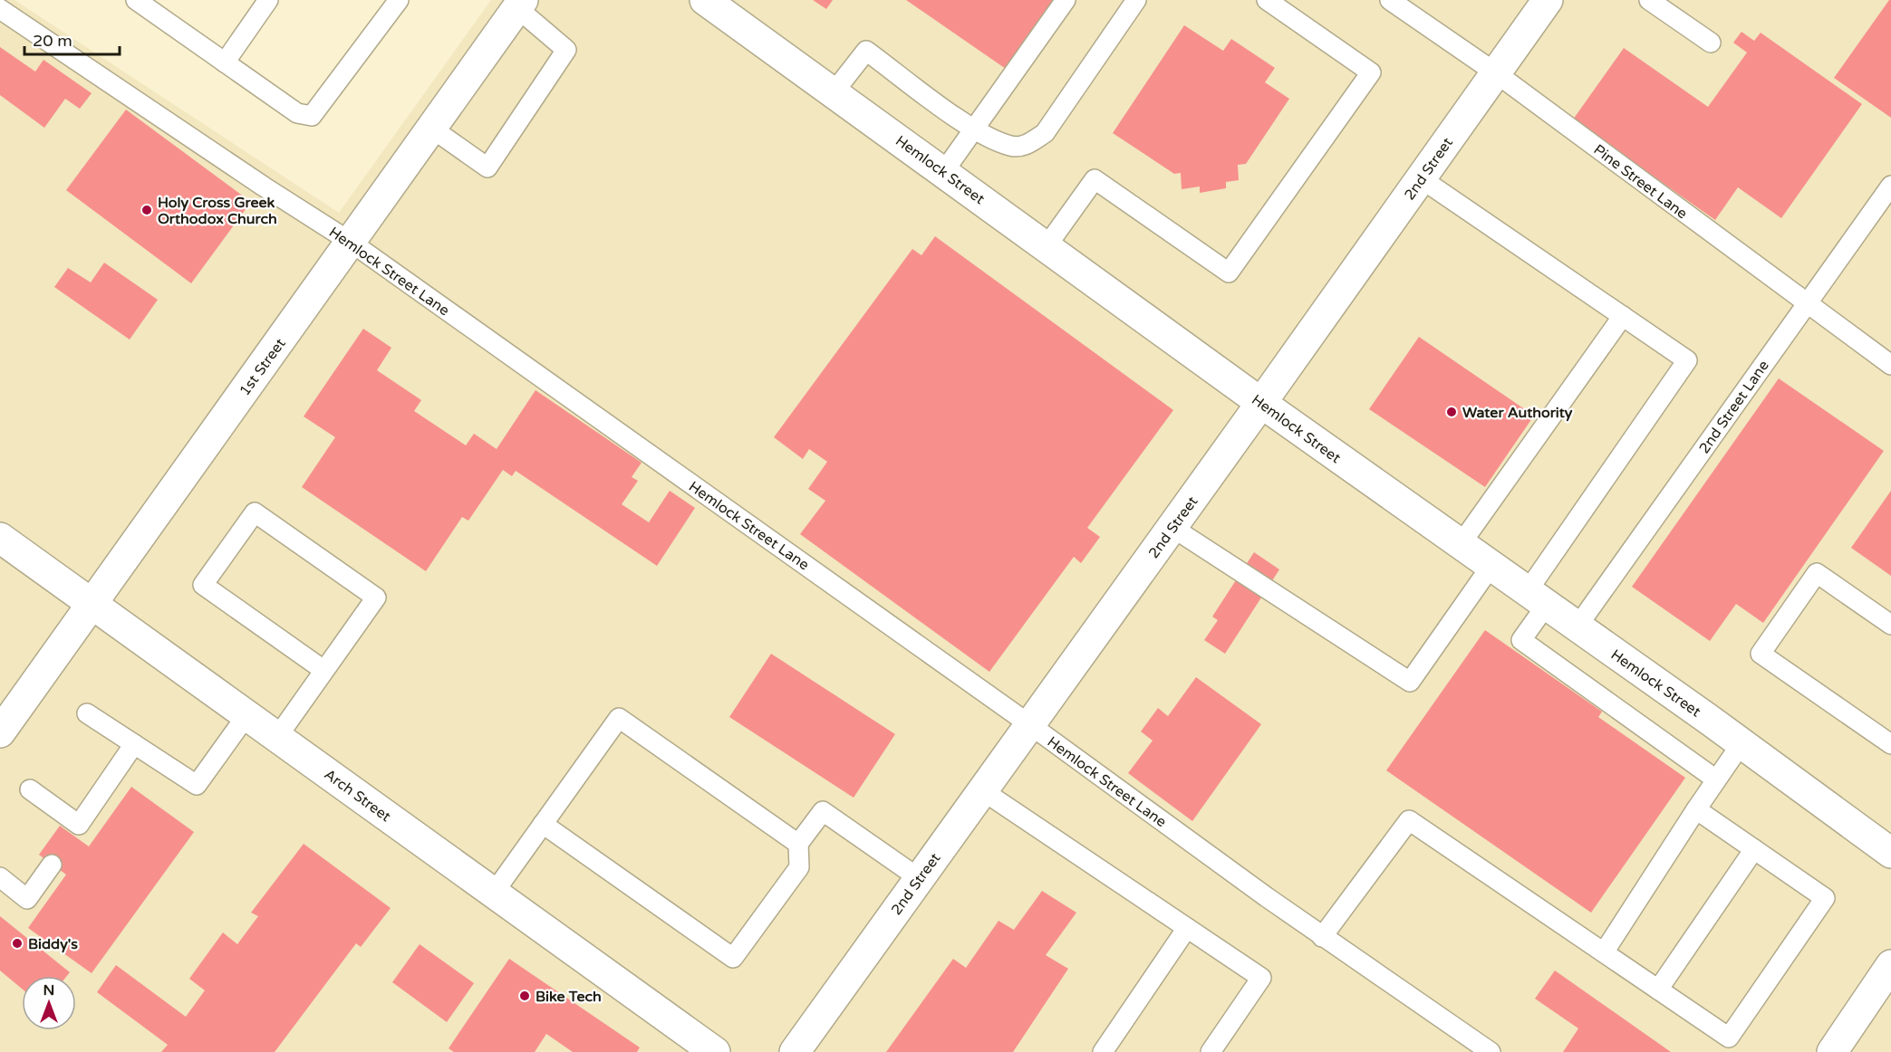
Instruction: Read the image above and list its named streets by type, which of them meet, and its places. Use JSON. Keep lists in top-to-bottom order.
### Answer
{
  "streets": {
    "street": [
      "2nd Street",
      "Hemlock Street",
      "1st Street",
      "Arch Street"
    ],
    "lane": ["Pine Street Lane", "Hemlock Street Lane", "2nd Street Lane"]
  },
  "crossings": [
    ["2nd Street", "Hemlock Street"],
    ["2nd Street", "Pine Street Lane"],
    ["2nd Street", "Hemlock Street Lane"],
    ["Hemlock Street", "2nd Street Lane"],
    ["Pine Street Lane", "2nd Street Lane"],
    ["Hemlock Street Lane", "1st Street"],
    ["1st Street", "Arch Street"]
  ],
  "places": [
    "Holy Cross Greek Orthodox Church",
    "Water Authority",
    "Biddy's",
    "Bike Tech"
  ],
  "scale_bar": "20 m",
  "north": "top"
}
